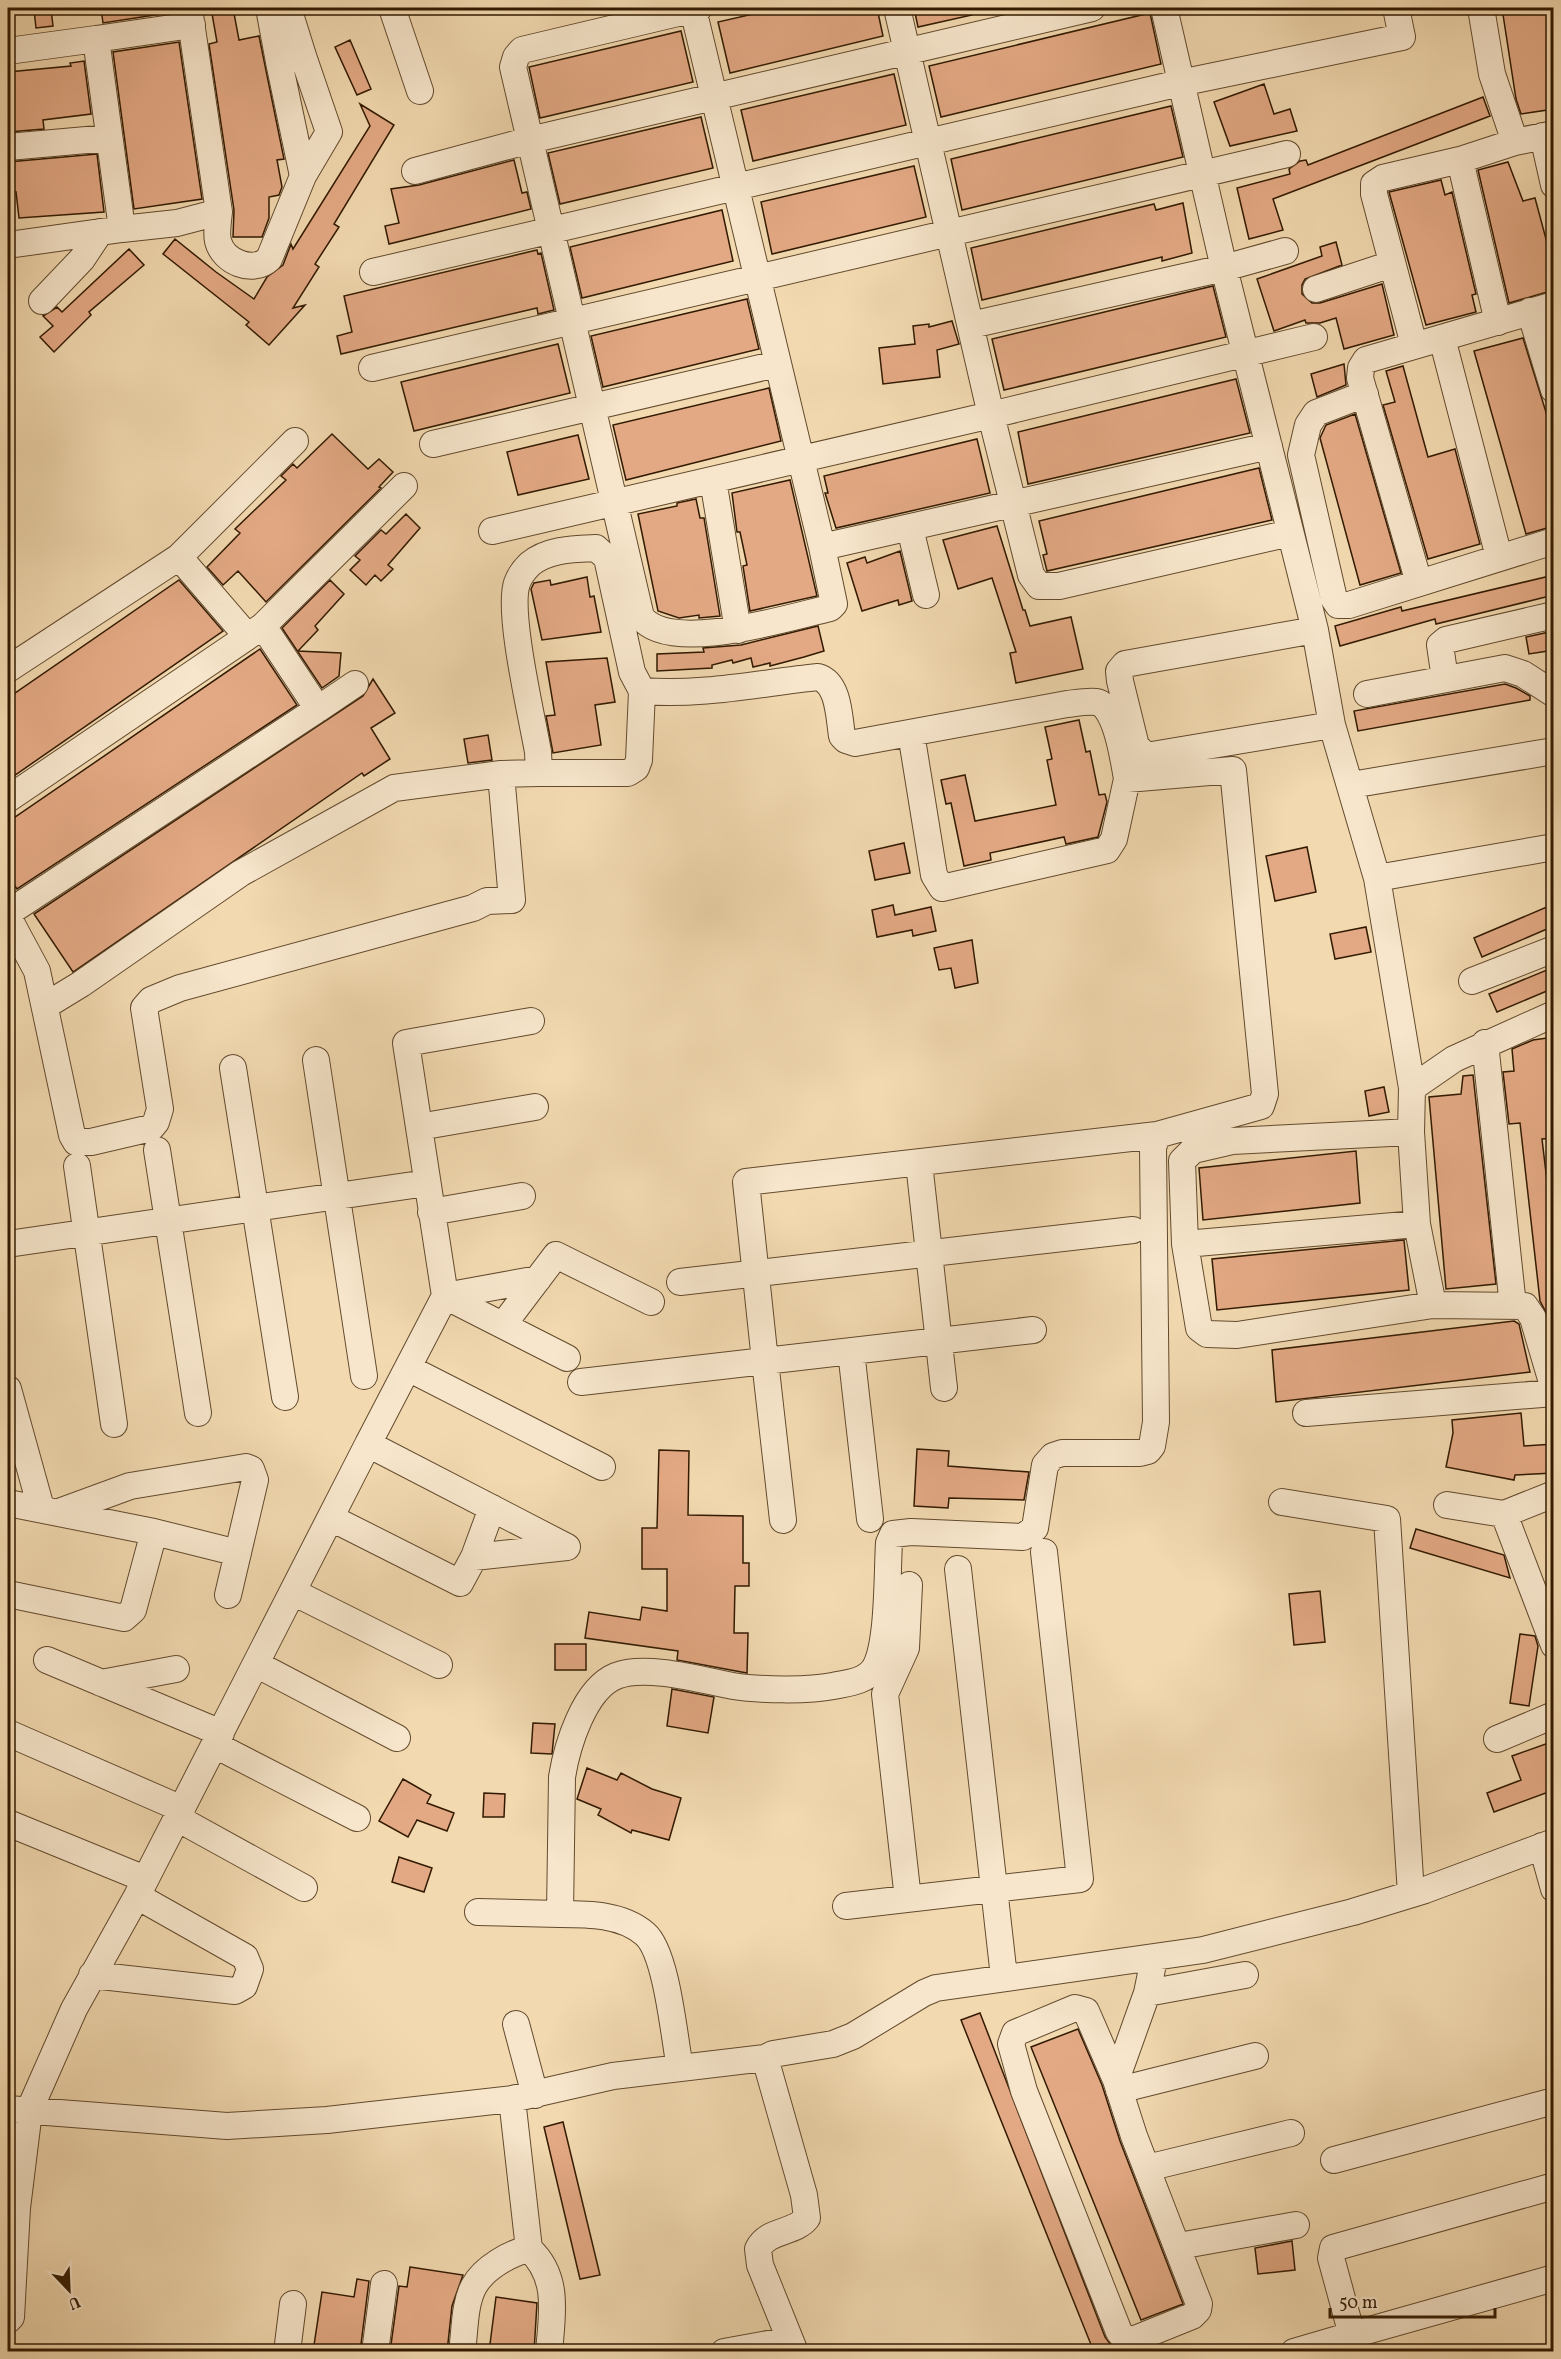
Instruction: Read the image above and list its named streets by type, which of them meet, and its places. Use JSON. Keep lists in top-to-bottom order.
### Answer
{
  "scale_bar": "50 m",
  "north": "bottom right"
}
